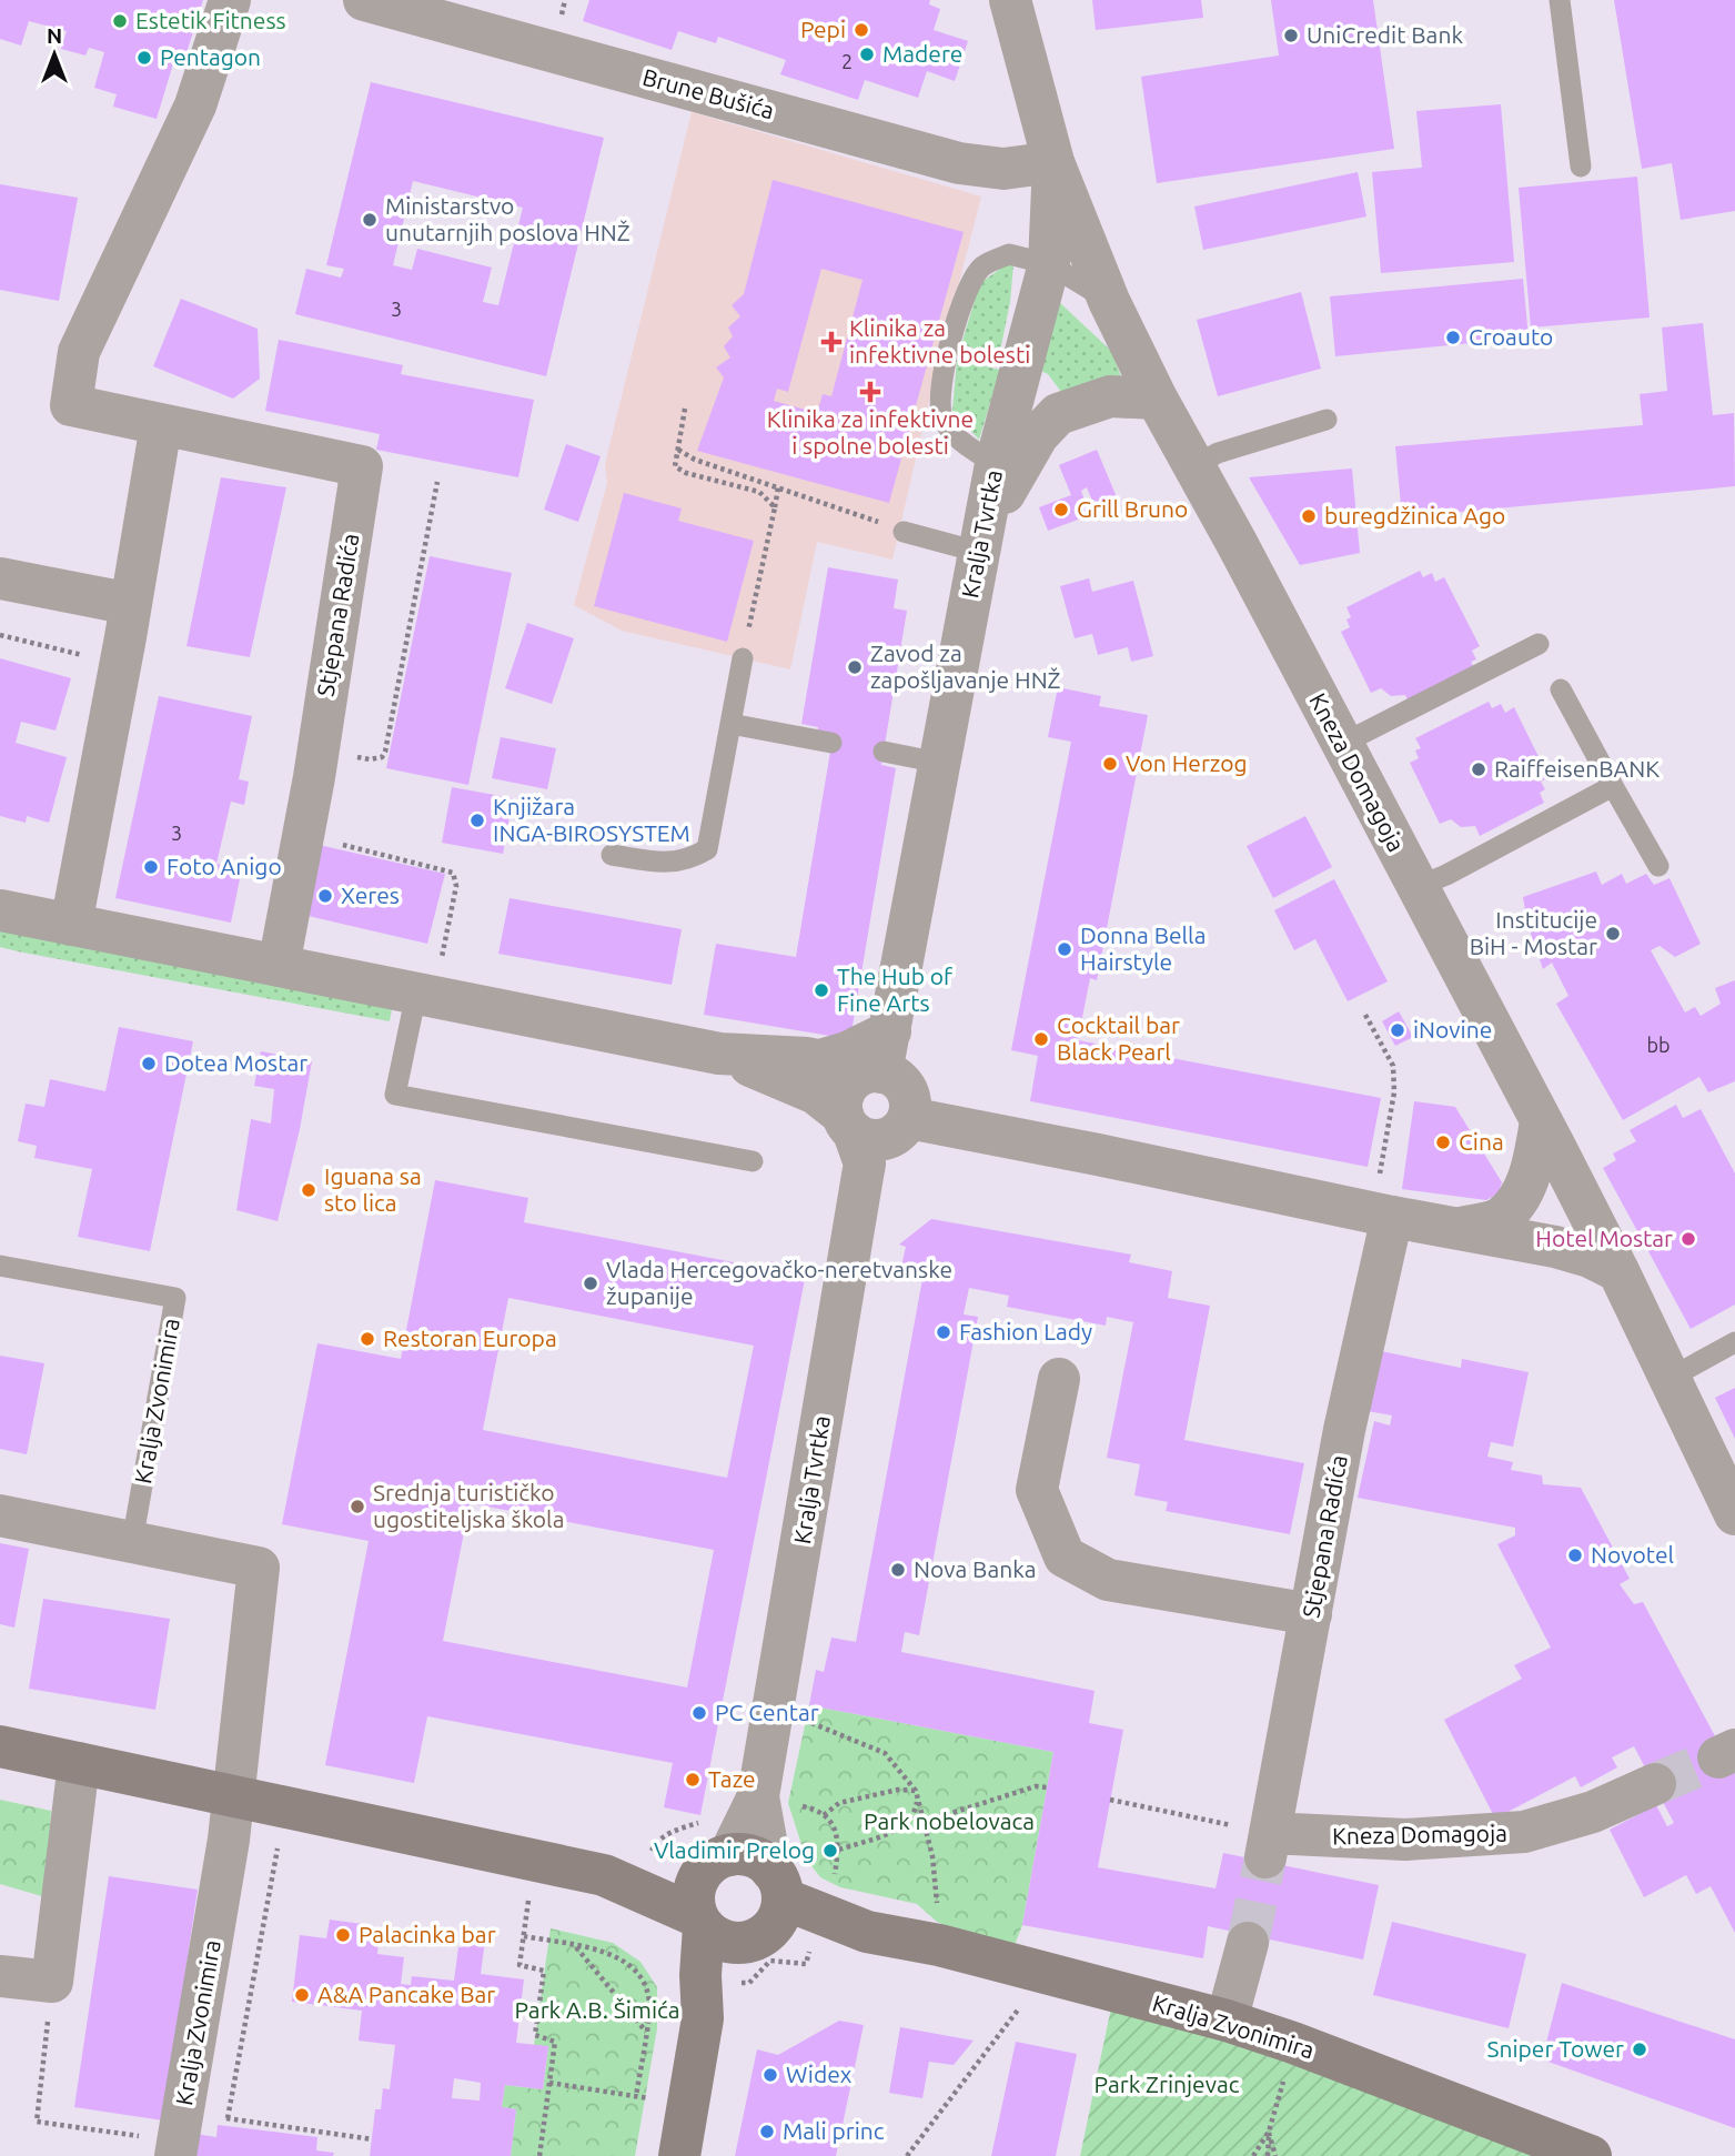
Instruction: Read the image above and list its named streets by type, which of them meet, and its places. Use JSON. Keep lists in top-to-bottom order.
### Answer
{
  "streets": {
    "main road": ["Kralja Zvonimira"],
    "street": [
      "Brune Bušića",
      "Kralja Tvrtka",
      "Stjepana Radića",
      "Kneza Domagoja"
    ]
  },
  "crossings": [
    ["Brune Bušića", "Kralja Tvrtka"],
    ["Brune Bušića", "Kneza Domagoja"],
    ["Kralja Tvrtka", "Kneza Domagoja"],
    ["Kralja Tvrtka", "Kralja Zvonimira"],
    ["Stjepana Radića", "Kneza Domagoja"]
  ],
  "parks": ["Park nobelovaca", "Park A.B. Šimića", "Park Zrinjevac"],
  "places": {
    "other": [
      "Estetik Fitness",
      "Pepi",
      "UniCredit Bank",
      "Madere",
      "Pentagon",
      "Ministarstvo unutarnjih poslova HNŽ",
      "Croauto",
      "Grill Bruno",
      "buregdžinica Ago",
      "Zavod za zapošljavanje HNŽ",
      "Von Herzog",
      "RaiffeisenBANK",
      "Knjižara INGA-BIROSYSTEM",
      "Foto Anigo",
      "Xeres",
      "Institucije BiH - Mostar",
      "Donna Bella Hairstyle",
      "The Hub of Fine Arts",
      "iNovine",
      "Cocktail bar Black Pearl",
      "Dotea Mostar",
      "Cina",
      "Iguana sa sto lica",
      "Hotel Mostar",
      "Vlada Hercegovačko-neretvanske županije",
      "Fashion Lady",
      "Restoran Europa",
      "Srednja turističko ugostiteljska škola",
      "Novotel",
      "Nova Banka",
      "PC Centar",
      "Taze",
      "Vladimir Prelog",
      "Palacinka bar",
      "A&A Pancake Bar",
      "Sniper Tower",
      "Widex",
      "Mali princ"
    ],
    "health": ["Klinika za infektivne bolesti", "Klinika za infektivne i spolne bolesti"]
  },
  "house_numbers": [
    "2",
    "3",
    "3",
    "bb"
  ],
  "north": "top"
}
